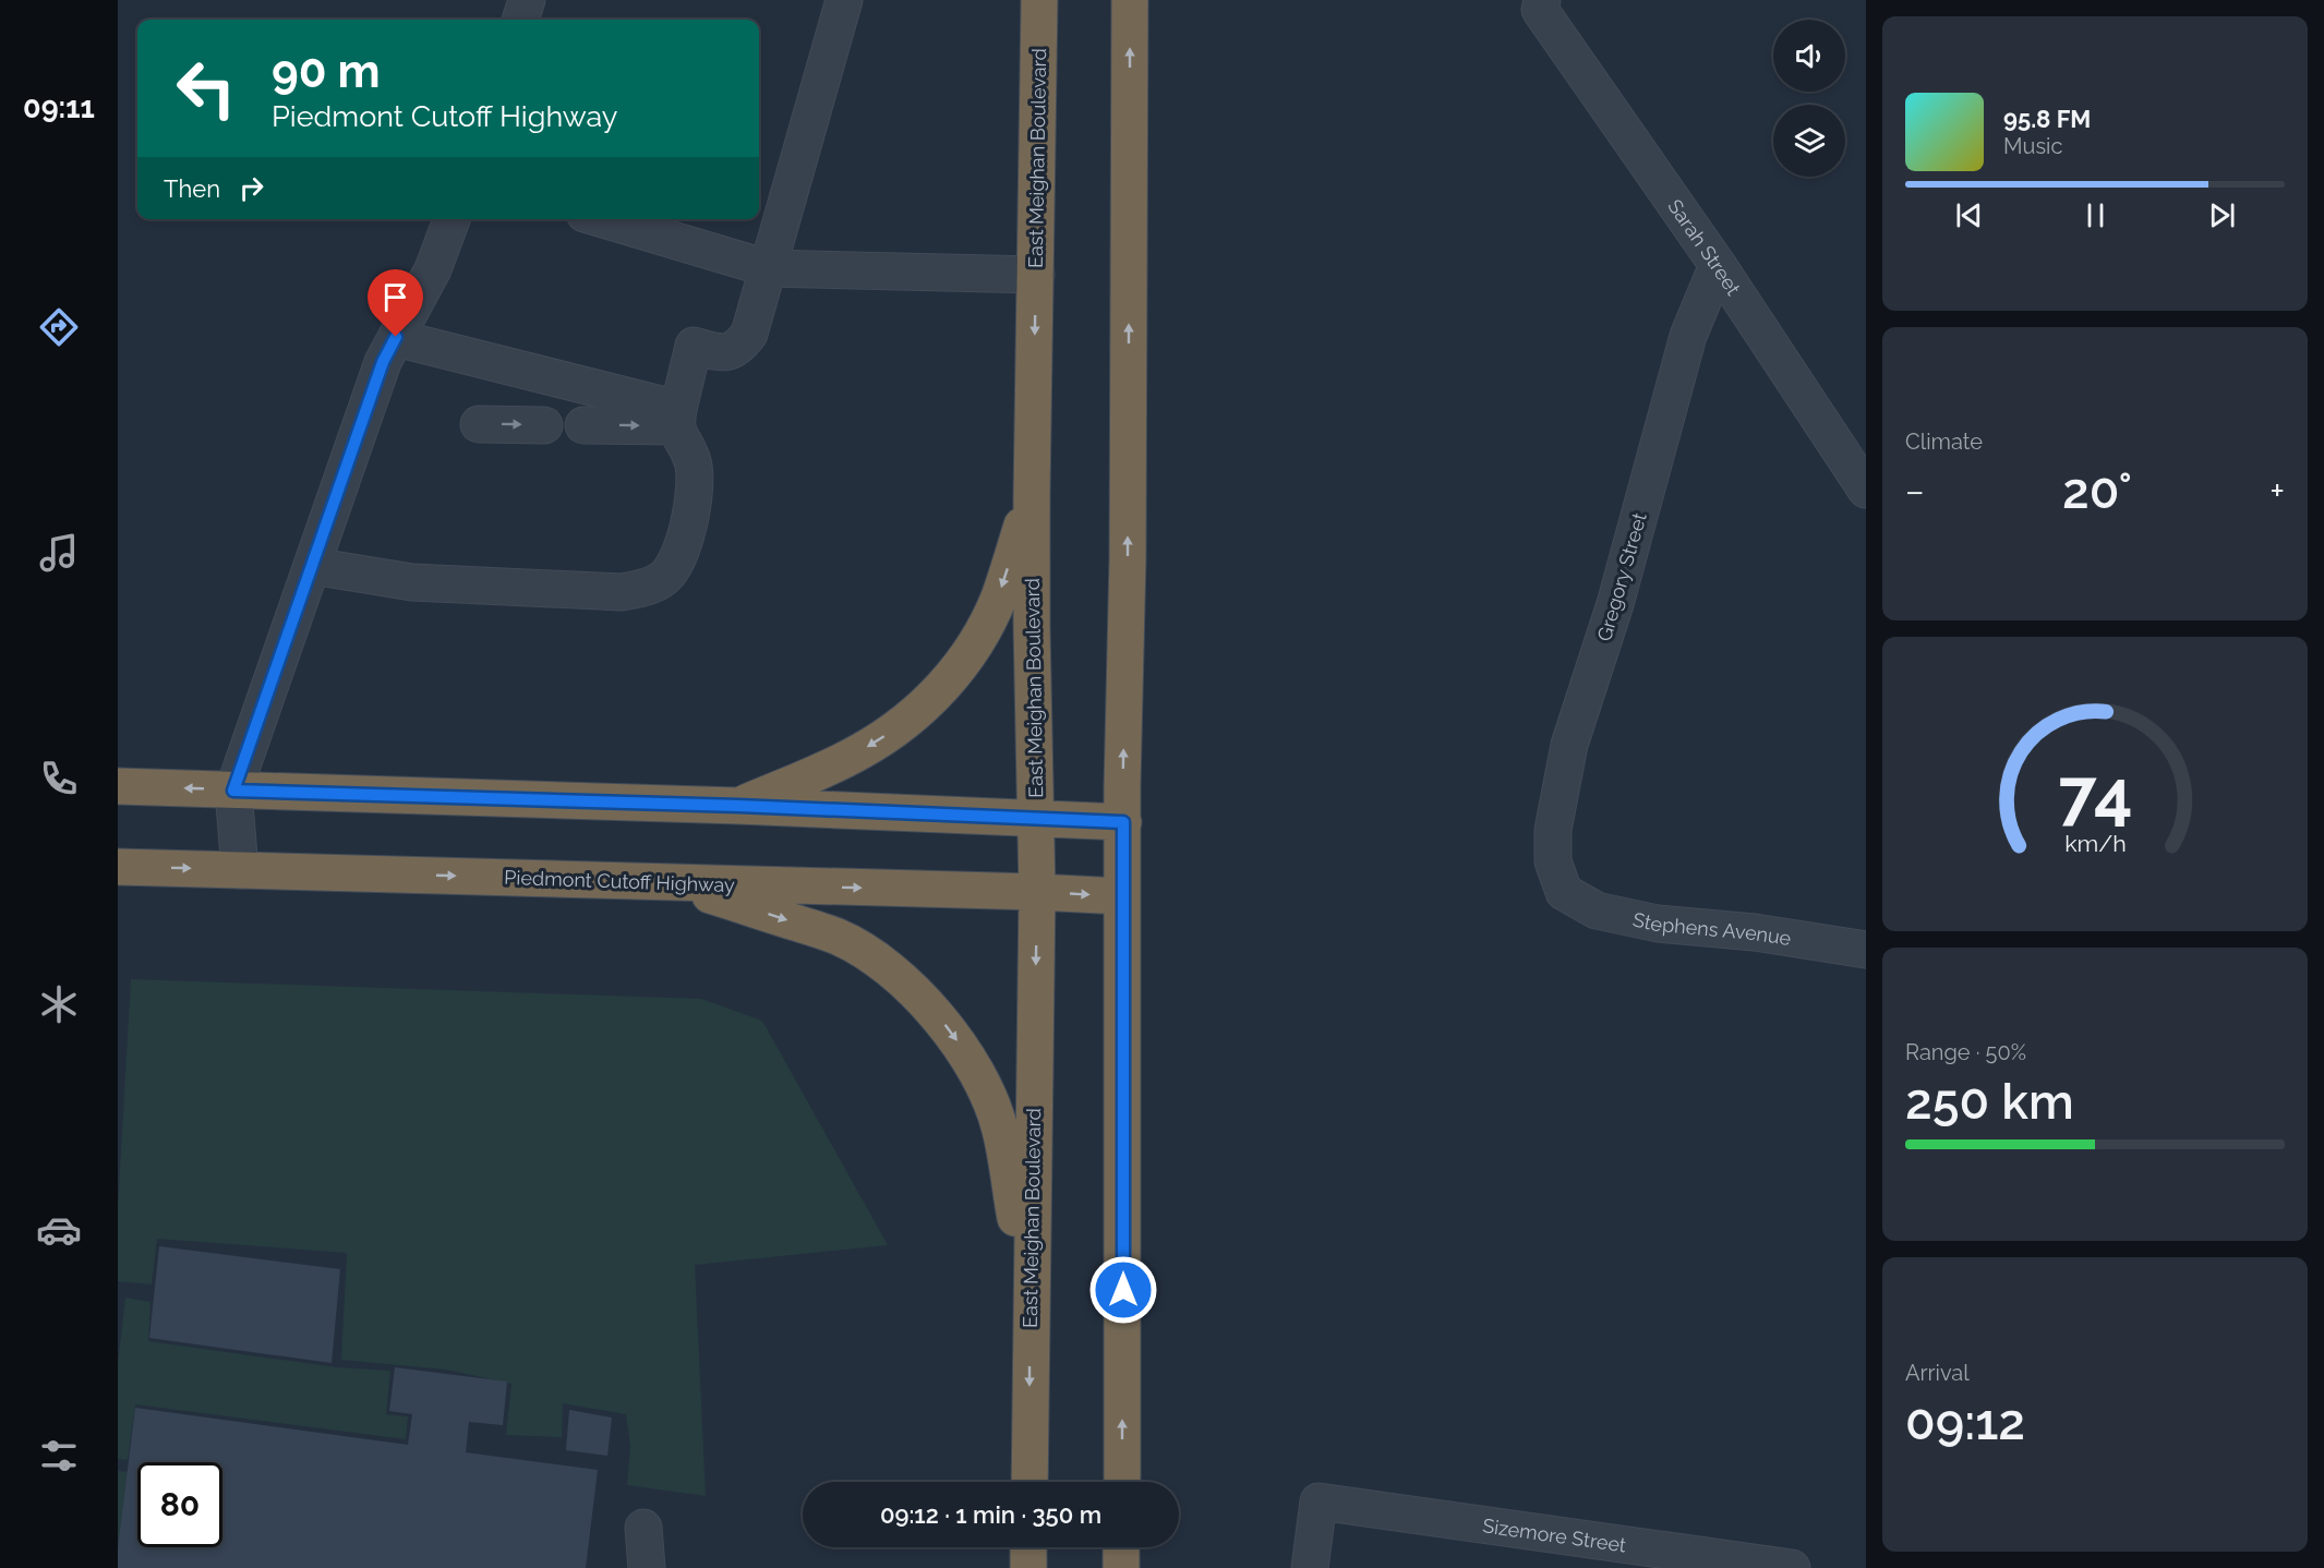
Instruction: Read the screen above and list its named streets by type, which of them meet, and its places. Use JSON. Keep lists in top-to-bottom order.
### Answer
{
  "streets": {
    "highway": ["East Meighan Boulevard", "Piedmont Cutoff Highway"],
    "street": [
      "Sarah Street",
      "Gregory Street",
      "Stephens Avenue",
      "Sizemore Street"
    ]
  },
  "crossings": [
    ["East Meighan Boulevard", "Piedmont Cutoff Highway"],
    ["Sarah Street", "Gregory Street"],
    ["Gregory Street", "Stephens Avenue"]
  ],
  "page": {
    "tabs": "09:11",
    "turn": ["90 m", "Piedmont Cutoff Highway"],
    "song": ["95.8 FM", "Music"],
    "then": "Then",
    "tile": [
      "Climate",
      ["Range · 50%", "250 km"],
      ["Arrival", "09:12"]
    ],
    "heat": ["−", "20°", "+"],
    "limit": "80",
    "trip": "09:12 · 1 min · 350 m",
    "gauge": ["74", "km/h"]
  }
}
